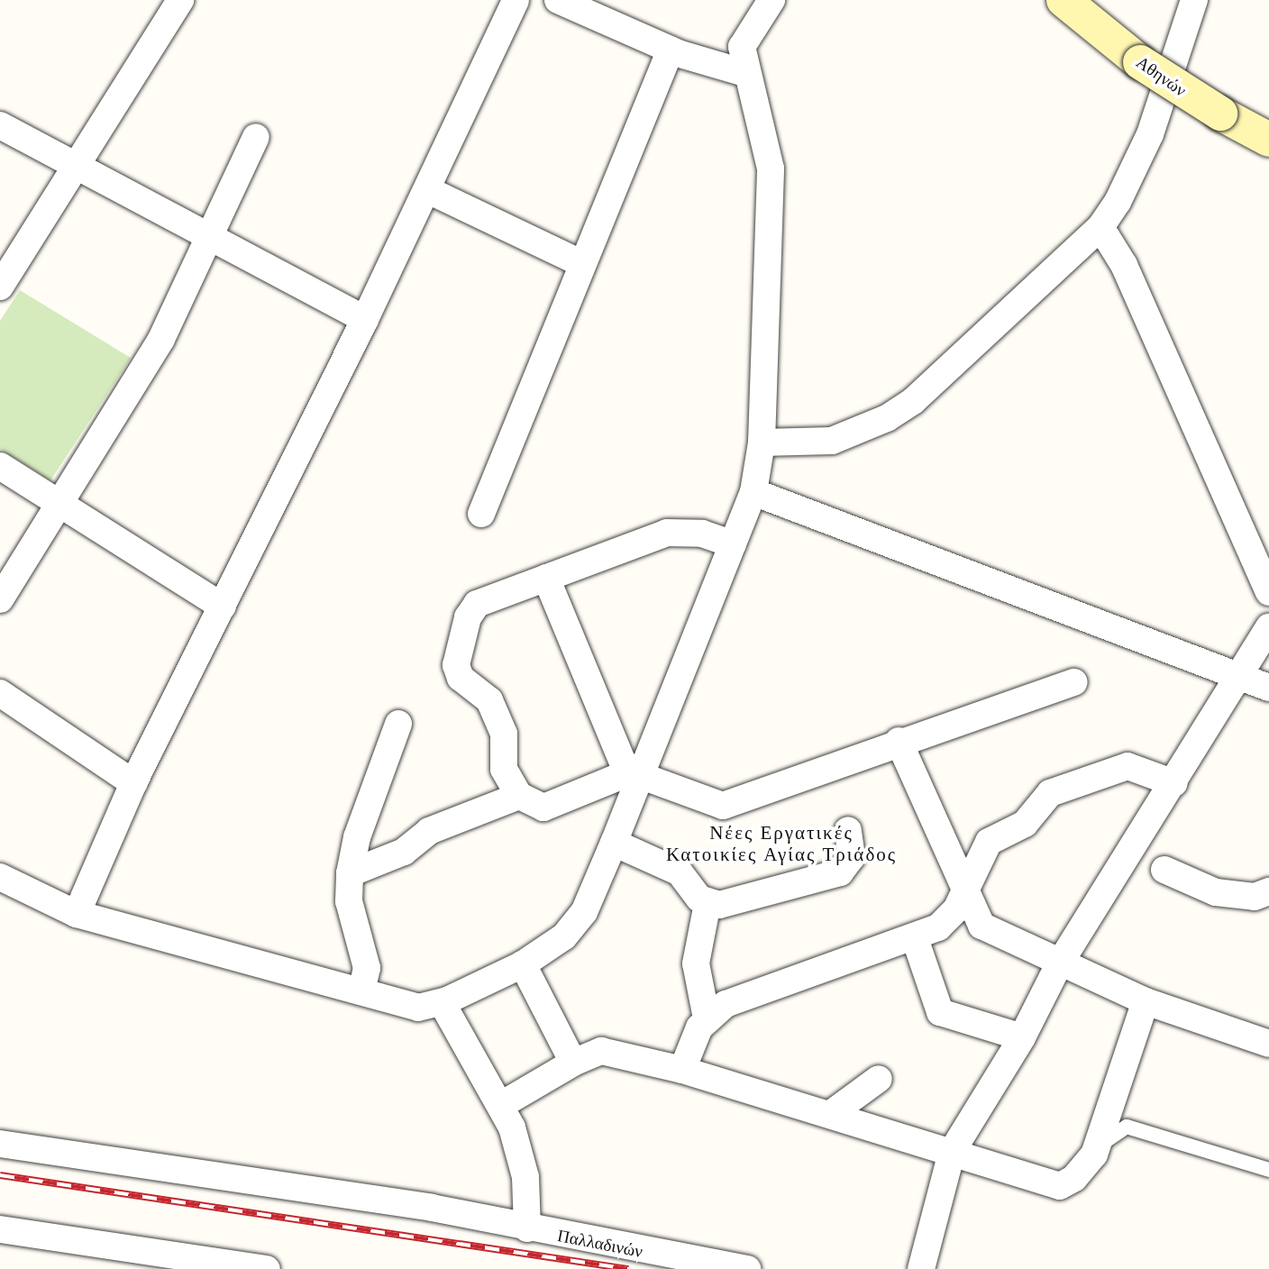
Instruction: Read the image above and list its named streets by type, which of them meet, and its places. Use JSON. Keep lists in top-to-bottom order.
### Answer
{
  "streets": {
    "main road": ["Αθηνών"],
    "street": ["Παλλαδινών"]
  },
  "districts": ["Νέες Εργατικές Κατοικίες Αγίας Τριάδος"]
}
